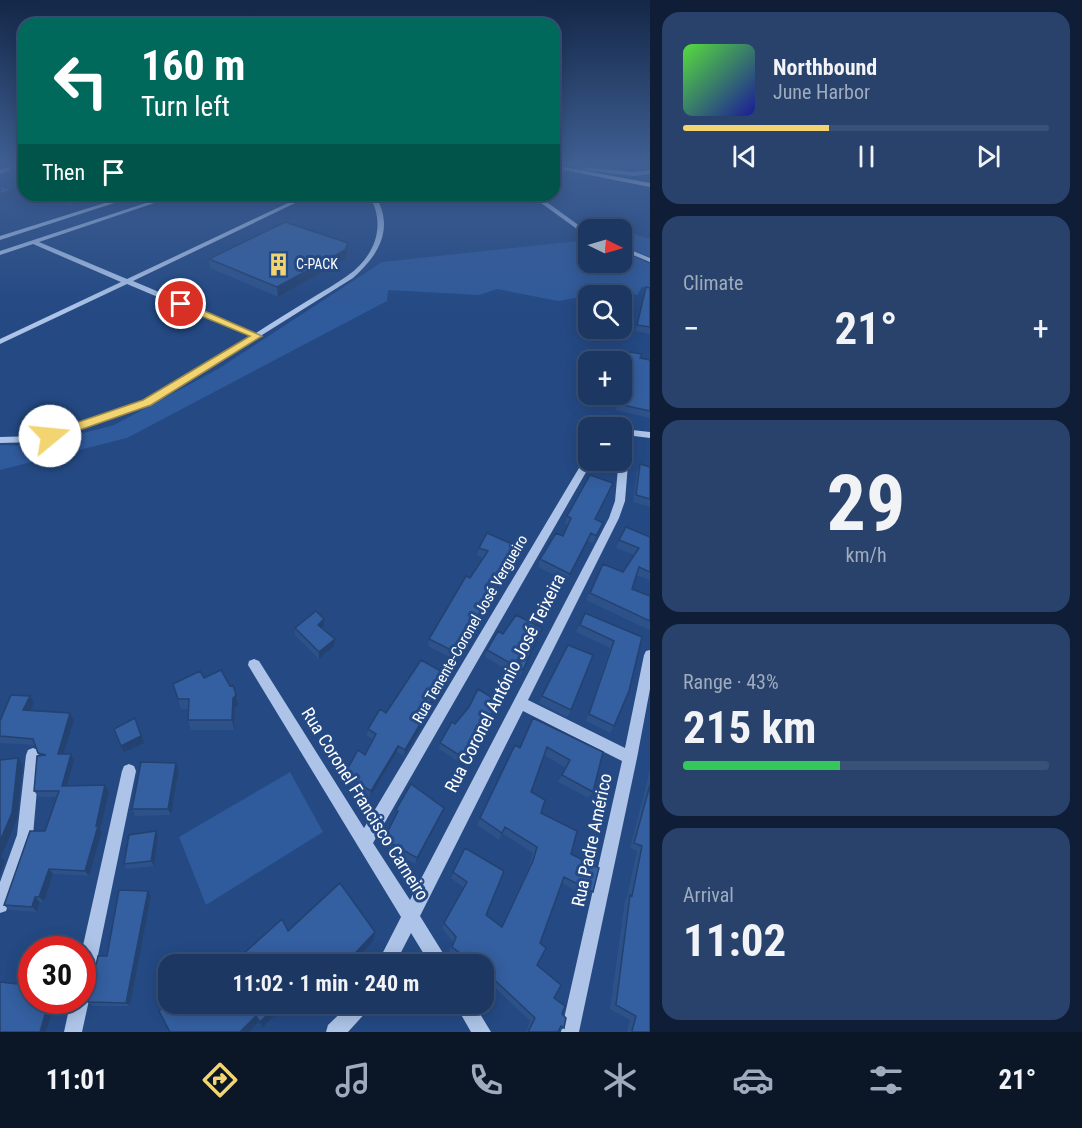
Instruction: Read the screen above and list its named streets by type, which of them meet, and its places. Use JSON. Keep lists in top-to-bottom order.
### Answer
{
  "streets": {
    "street": [
      "Rua Tenente-Coronel José Vergueiro",
      "Rua Coronel António José Teixeira",
      "Rua Coronel Francisco Carneiro",
      "Rua Padre Américo"
    ]
  },
  "crossings": [
    ["Rua Tenente-Coronel José Vergueiro", "Rua Coronel Francisco Carneiro"],
    ["Rua Coronel António José Teixeira", "Rua Coronel Francisco Carneiro"]
  ],
  "places": {
    "building": ["C-PACK"]
  },
  "north": "right",
  "page": {
    "turn": ["160 m", "Turn left"],
    "song": ["Northbound", "June Harbor"],
    "then": "Then",
    "tile": [
      "Climate",
      ["29", "km/h"],
      ["Range · 43%", "215 km"],
      ["Arrival", "11:02"]
    ],
    "map_buttons": ["+", "−"],
    "heat": ["−", "21°", "+"],
    "limit": "30",
    "trip": "11:02 · 1 min · 240 m",
    "tabs": ["11:01", "21°"]
  }
}
